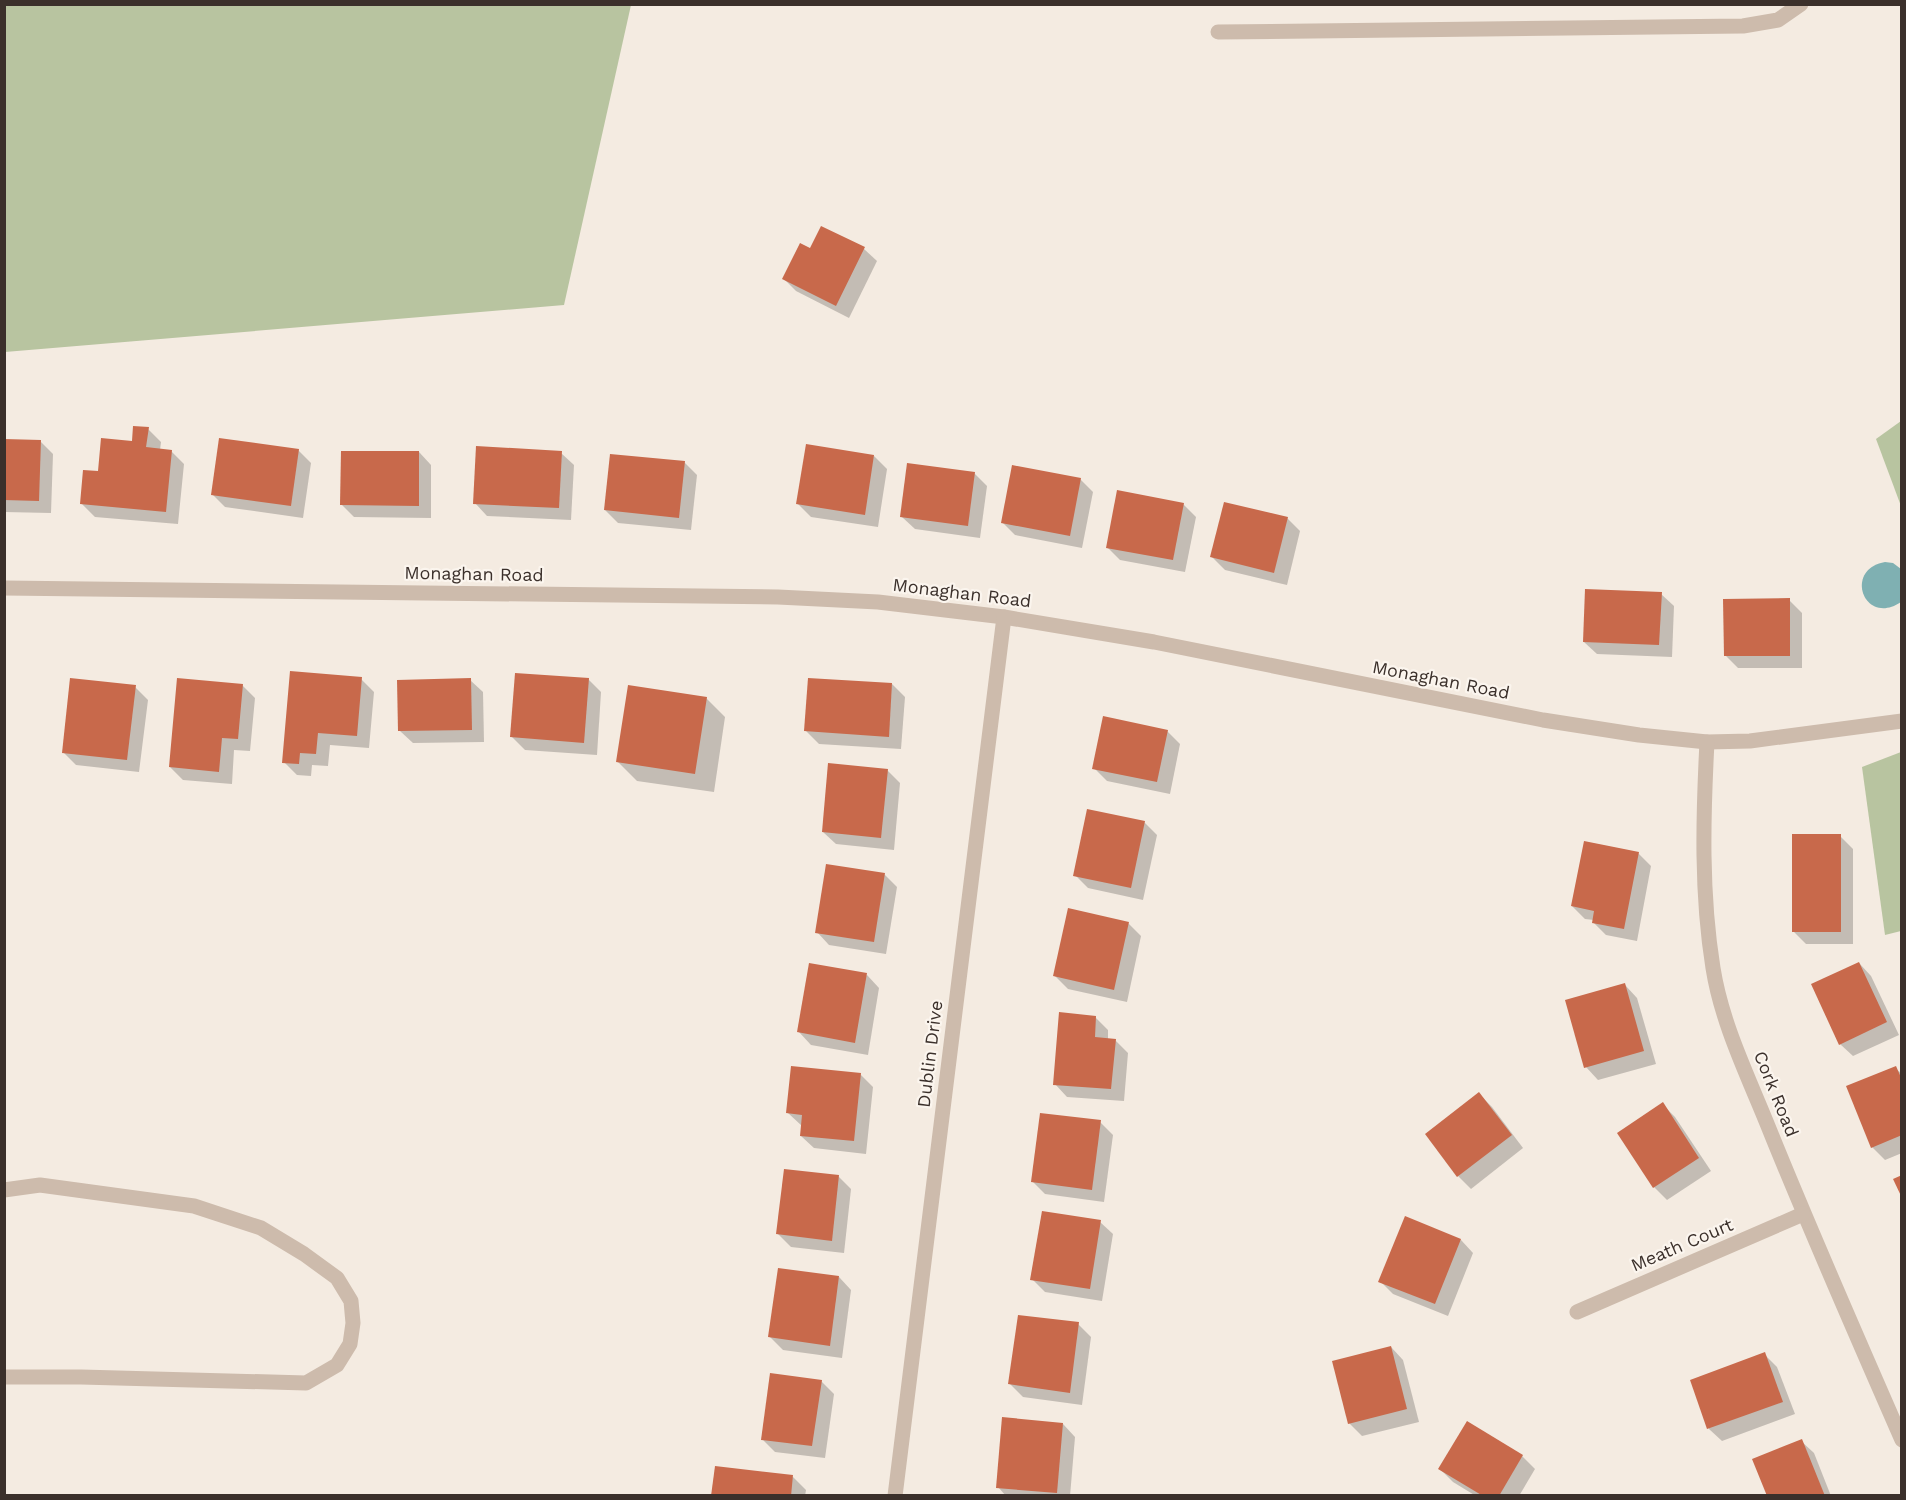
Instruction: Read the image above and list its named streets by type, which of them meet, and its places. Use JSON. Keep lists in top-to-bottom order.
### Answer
{
  "streets": {
    "street": [
      "Monaghan Road",
      "Dublin Drive",
      "Cork Road",
      "Meath Court"
    ]
  },
  "crossings": [
    ["Monaghan Road", "Dublin Drive"],
    ["Monaghan Road", "Cork Road"],
    ["Cork Road", "Meath Court"]
  ]
}
